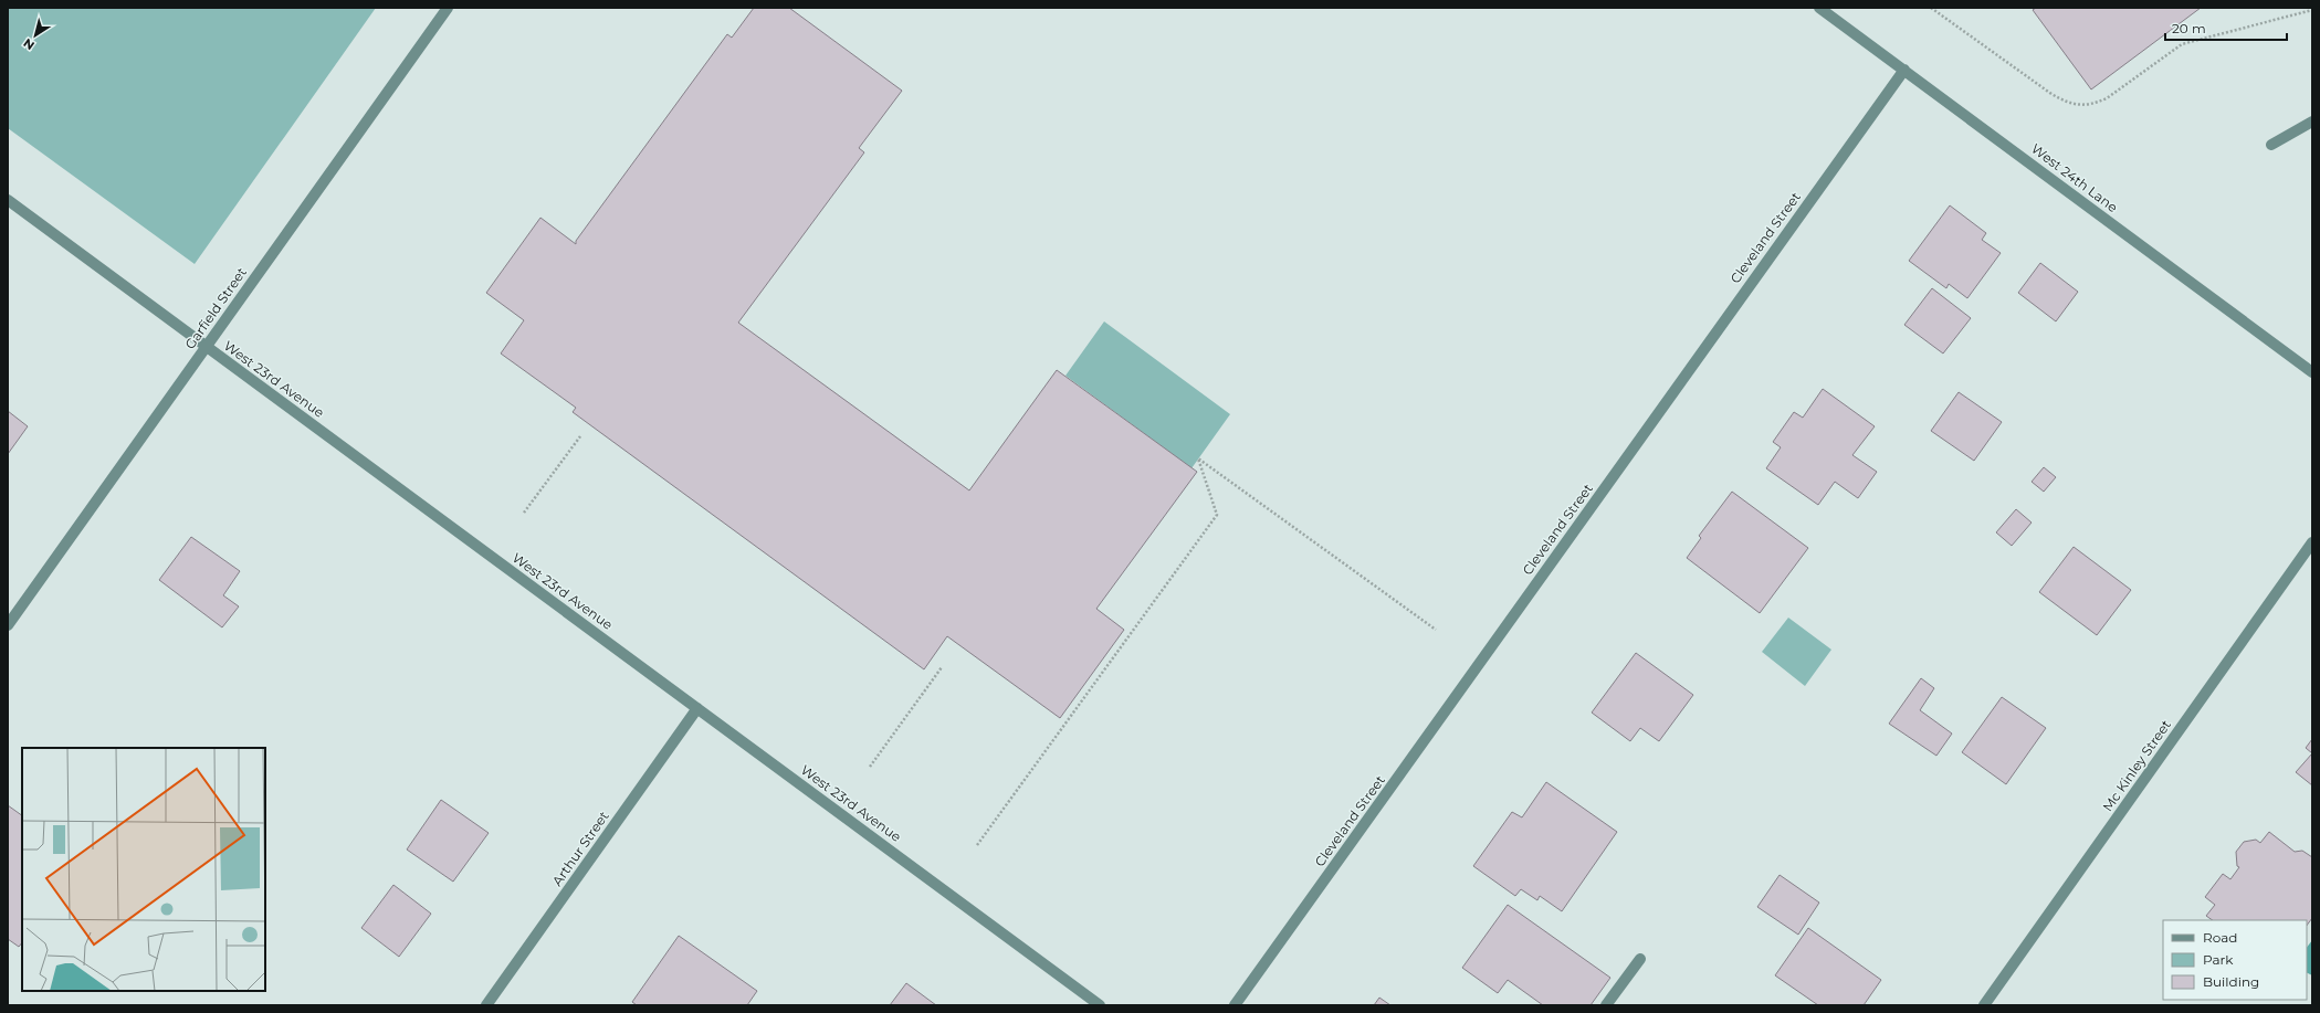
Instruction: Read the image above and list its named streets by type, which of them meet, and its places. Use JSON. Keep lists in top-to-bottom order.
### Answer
{
  "streets": {
    "street": [
      "West 24th Lane",
      "Cleveland Street",
      "Garfield Street",
      "West 23rd Avenue",
      "Mc Kinley Street",
      "Arthur Street"
    ]
  },
  "crossings": [
    ["West 24th Lane", "Cleveland Street"],
    ["Garfield Street", "West 23rd Avenue"],
    ["West 23rd Avenue", "Arthur Street"]
  ],
  "legend": ["Road", "Park", "Building"],
  "scale_bar": "20 m",
  "north": "bottom left"
}
